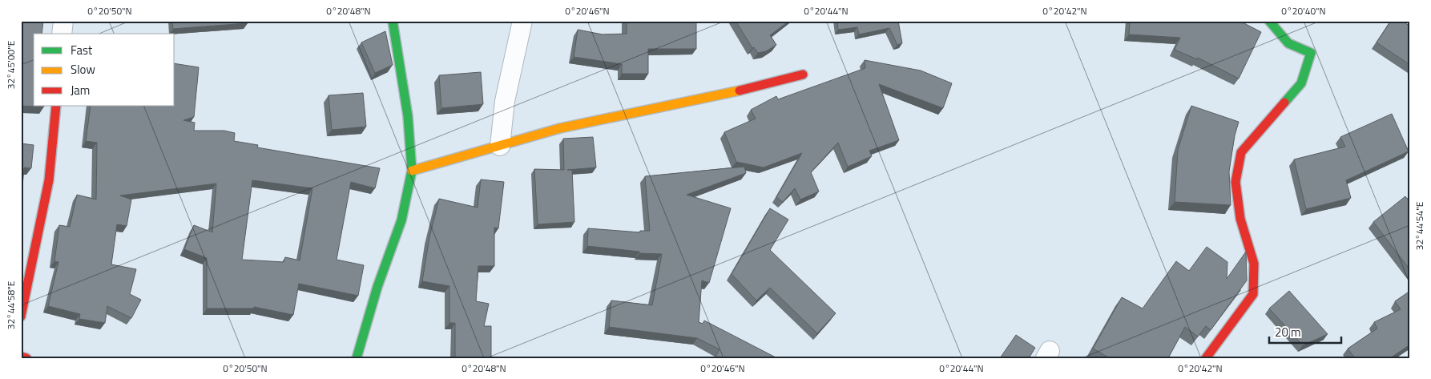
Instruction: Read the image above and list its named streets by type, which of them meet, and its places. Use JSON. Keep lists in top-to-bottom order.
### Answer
{
  "legend": ["Fast", "Slow", "Jam"],
  "scale_bar": "20 m",
  "coordinates": [
    "0°20'50\"N",
    "0°20'48\"N",
    "0°20'46\"N",
    "0°20'44\"N",
    "0°20'42\"N",
    "0°20'40\"N",
    "32°45'00\"E",
    "32°44'54\"E",
    "32°44'58\"E"
  ]
}
